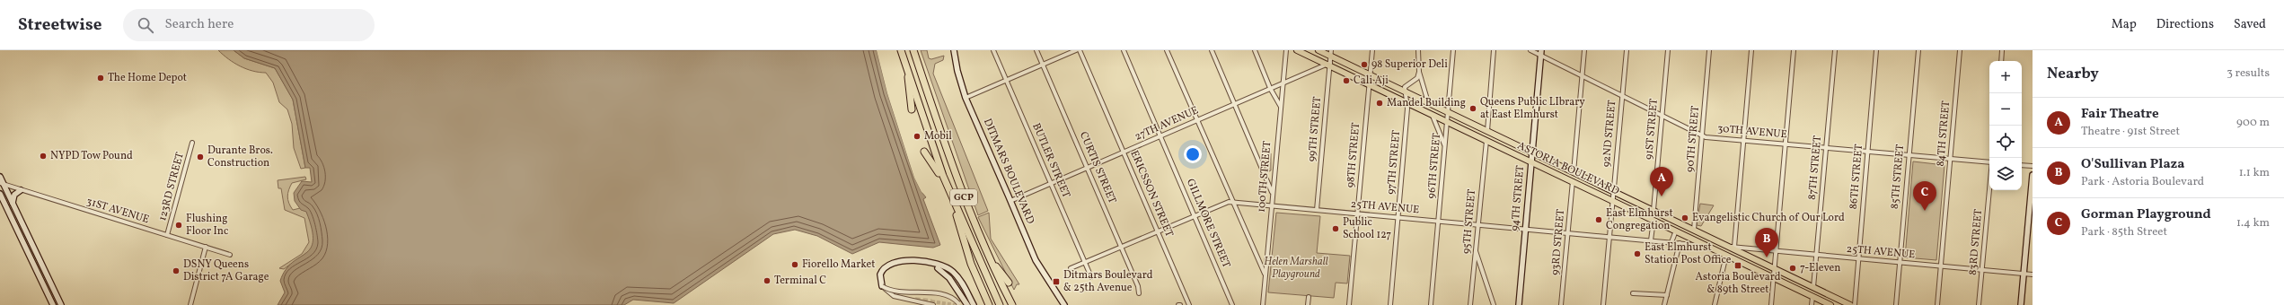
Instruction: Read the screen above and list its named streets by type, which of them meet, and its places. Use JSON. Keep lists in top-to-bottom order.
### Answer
{
  "streets": {
    "highway": ["GCP"],
    "main road": ["ASTORIA BOULEVARD"],
    "street": [
      "27TH AVENUE",
      "99TH STREET",
      "91ST STREET",
      "30TH AVENUE",
      "92ND STREET",
      "84TH STREET",
      "90TH STREET",
      "98TH STREET",
      "BUTLER STREET",
      "97TH STREET",
      "96TH STREET",
      "CURTIS STREET",
      "87TH STREET",
      "DITMARS BOULEVARD",
      "100TH STREET",
      "86TH STREET",
      "85TH STREET",
      "123RD STREET",
      "ERICSSON STREET",
      "94TH STREET",
      "25TH AVENUE",
      "31ST AVENUE",
      "95TH STREET",
      "GILLMORE STREET",
      "93RD STREET",
      "83RD STREET"
    ]
  },
  "crossings": [
    ["27TH AVENUE", "99TH STREET"],
    ["27TH AVENUE", "BUTLER STREET"],
    ["27TH AVENUE", "CURTIS STREET"],
    ["27TH AVENUE", "ASTORIA BOULEVARD"],
    ["27TH AVENUE", "DITMARS BOULEVARD"],
    ["27TH AVENUE", "100TH STREET"],
    ["27TH AVENUE", "ERICSSON STREET"],
    ["27TH AVENUE", "GILLMORE STREET"],
    ["99TH STREET", "ASTORIA BOULEVARD"],
    ["99TH STREET", "25TH AVENUE"],
    ["91ST STREET", "30TH AVENUE"],
    ["91ST STREET", "ASTORIA BOULEVARD"],
    ["30TH AVENUE", "92ND STREET"],
    ["30TH AVENUE", "84TH STREET"],
    ["30TH AVENUE", "90TH STREET"],
    ["30TH AVENUE", "87TH STREET"],
    ["30TH AVENUE", "86TH STREET"],
    ["30TH AVENUE", "85TH STREET"],
    ["30TH AVENUE", "94TH STREET"],
    ["92ND STREET", "ASTORIA BOULEVARD"],
    ["92ND STREET", "25TH AVENUE"],
    ["84TH STREET", "25TH AVENUE"],
    ["90TH STREET", "ASTORIA BOULEVARD"],
    ["98TH STREET", "ASTORIA BOULEVARD"],
    ["98TH STREET", "25TH AVENUE"],
    ["BUTLER STREET", "25TH AVENUE"],
    ["97TH STREET", "ASTORIA BOULEVARD"],
    ["97TH STREET", "25TH AVENUE"],
    ["96TH STREET", "ASTORIA BOULEVARD"],
    ["96TH STREET", "25TH AVENUE"],
    ["CURTIS STREET", "25TH AVENUE"],
    ["87TH STREET", "ASTORIA BOULEVARD"],
    ["87TH STREET", "25TH AVENUE"],
    ["ASTORIA BOULEVARD", "94TH STREET"],
    ["ASTORIA BOULEVARD", "25TH AVENUE"],
    ["ASTORIA BOULEVARD", "95TH STREET"],
    ["ASTORIA BOULEVARD", "93RD STREET"],
    ["100TH STREET", "25TH AVENUE"],
    ["86TH STREET", "25TH AVENUE"],
    ["85TH STREET", "25TH AVENUE"],
    ["123RD STREET", "31ST AVENUE"],
    ["ERICSSON STREET", "25TH AVENUE"],
    ["94TH STREET", "25TH AVENUE"],
    ["25TH AVENUE", "95TH STREET"],
    ["25TH AVENUE", "GILLMORE STREET"],
    ["25TH AVENUE", "93RD STREET"],
    ["25TH AVENUE", "83RD STREET"]
  ],
  "parks": ["Helen Marshall Playground"],
  "places": {
    "other": [
      "98 Superior Deli",
      "The Home Depot",
      "Cali Aji",
      "Mandel Building",
      "Queens Public LIbrary at East Elmhurst",
      "Mobil",
      "NYPD Tow Pound",
      "Durante Bros. Construction",
      "Evangelistic Church of Our Lord",
      "East Elmhurst Congregation",
      "Flushing Floor Inc",
      "Public School 127",
      "East Elmhurst Station Post Office",
      "Fiorello Market",
      "7-Eleven",
      "DSNY Queens District 7A Garage",
      "Terminal C"
    ],
    "transit": ["Astoria Boulevard & 89th Street", "Ditmars Boulevard & 25th Avenue"]
  },
  "page": {
    "header": "Streetwise",
    "search": "Search here",
    "nav": ["Map", "Directions", "Saved"],
    "heading": ["Nearby", "3 results"],
    "map_buttons": ["+", "−"],
    "list": [
      {
        "mark": "A",
        "name": "Fair Theatre",
        "note": "Theatre · 91st Street",
        "value": "900 m"
      },
      {
        "mark": "B",
        "name": "O'Sullivan Plaza",
        "note": "Park · Astoria Boulevard",
        "value": "1.1 km"
      },
      {
        "mark": "C",
        "name": "Gorman Playground",
        "note": "Park · 85th Street",
        "value": "1.4 km"
      }
    ],
    "pins": ["A", "C", "B"]
  }
}
